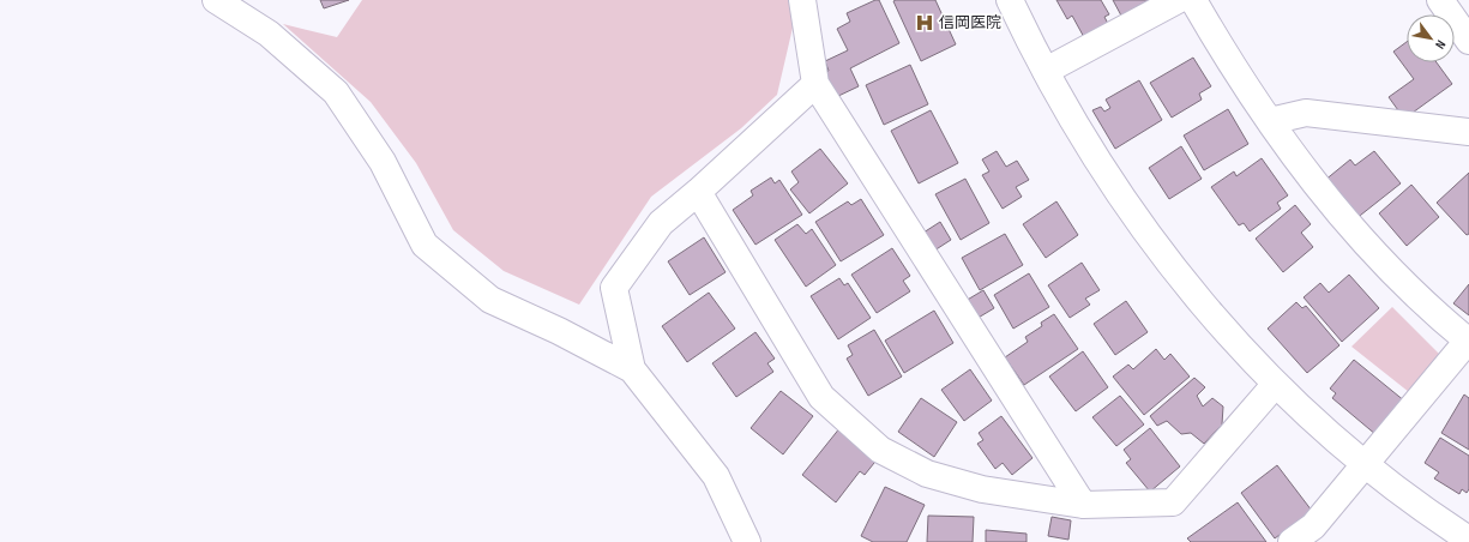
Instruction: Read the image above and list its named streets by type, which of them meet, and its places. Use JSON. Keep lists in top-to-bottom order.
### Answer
{
  "places": {
    "hospital": ["信岡医院"]
  },
  "north": "bottom right"
}
